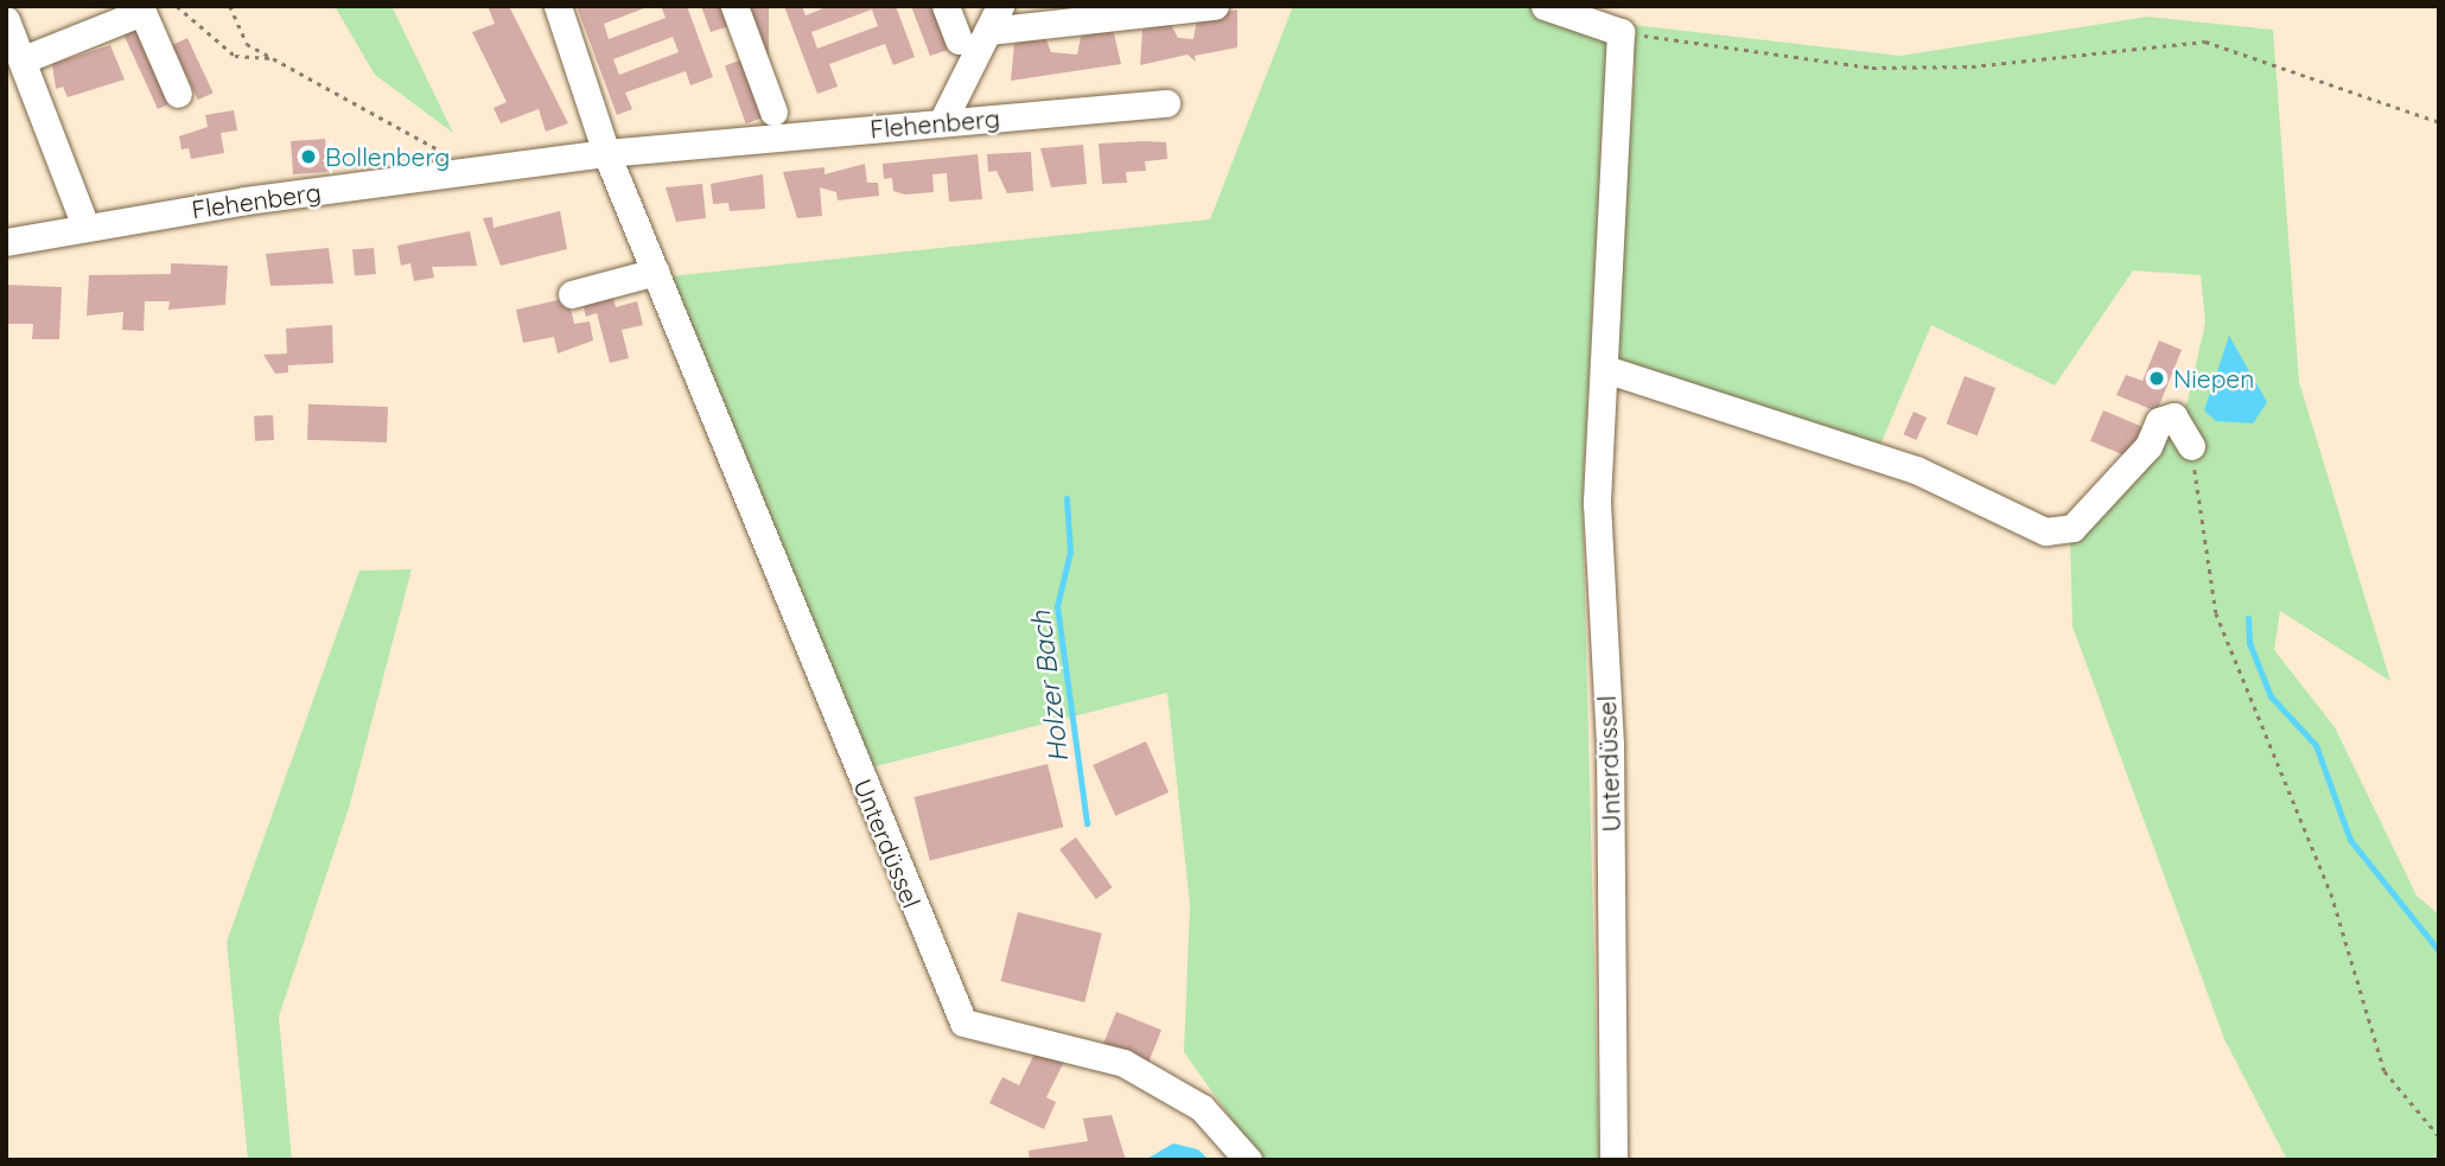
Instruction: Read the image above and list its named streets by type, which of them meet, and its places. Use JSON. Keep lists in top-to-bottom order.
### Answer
{
  "streets": {
    "street": ["Flehenberg", "Unterdüssel"]
  },
  "water": ["Holzer Bach"],
  "places": ["Bollenberg", "Niepen"]
}
